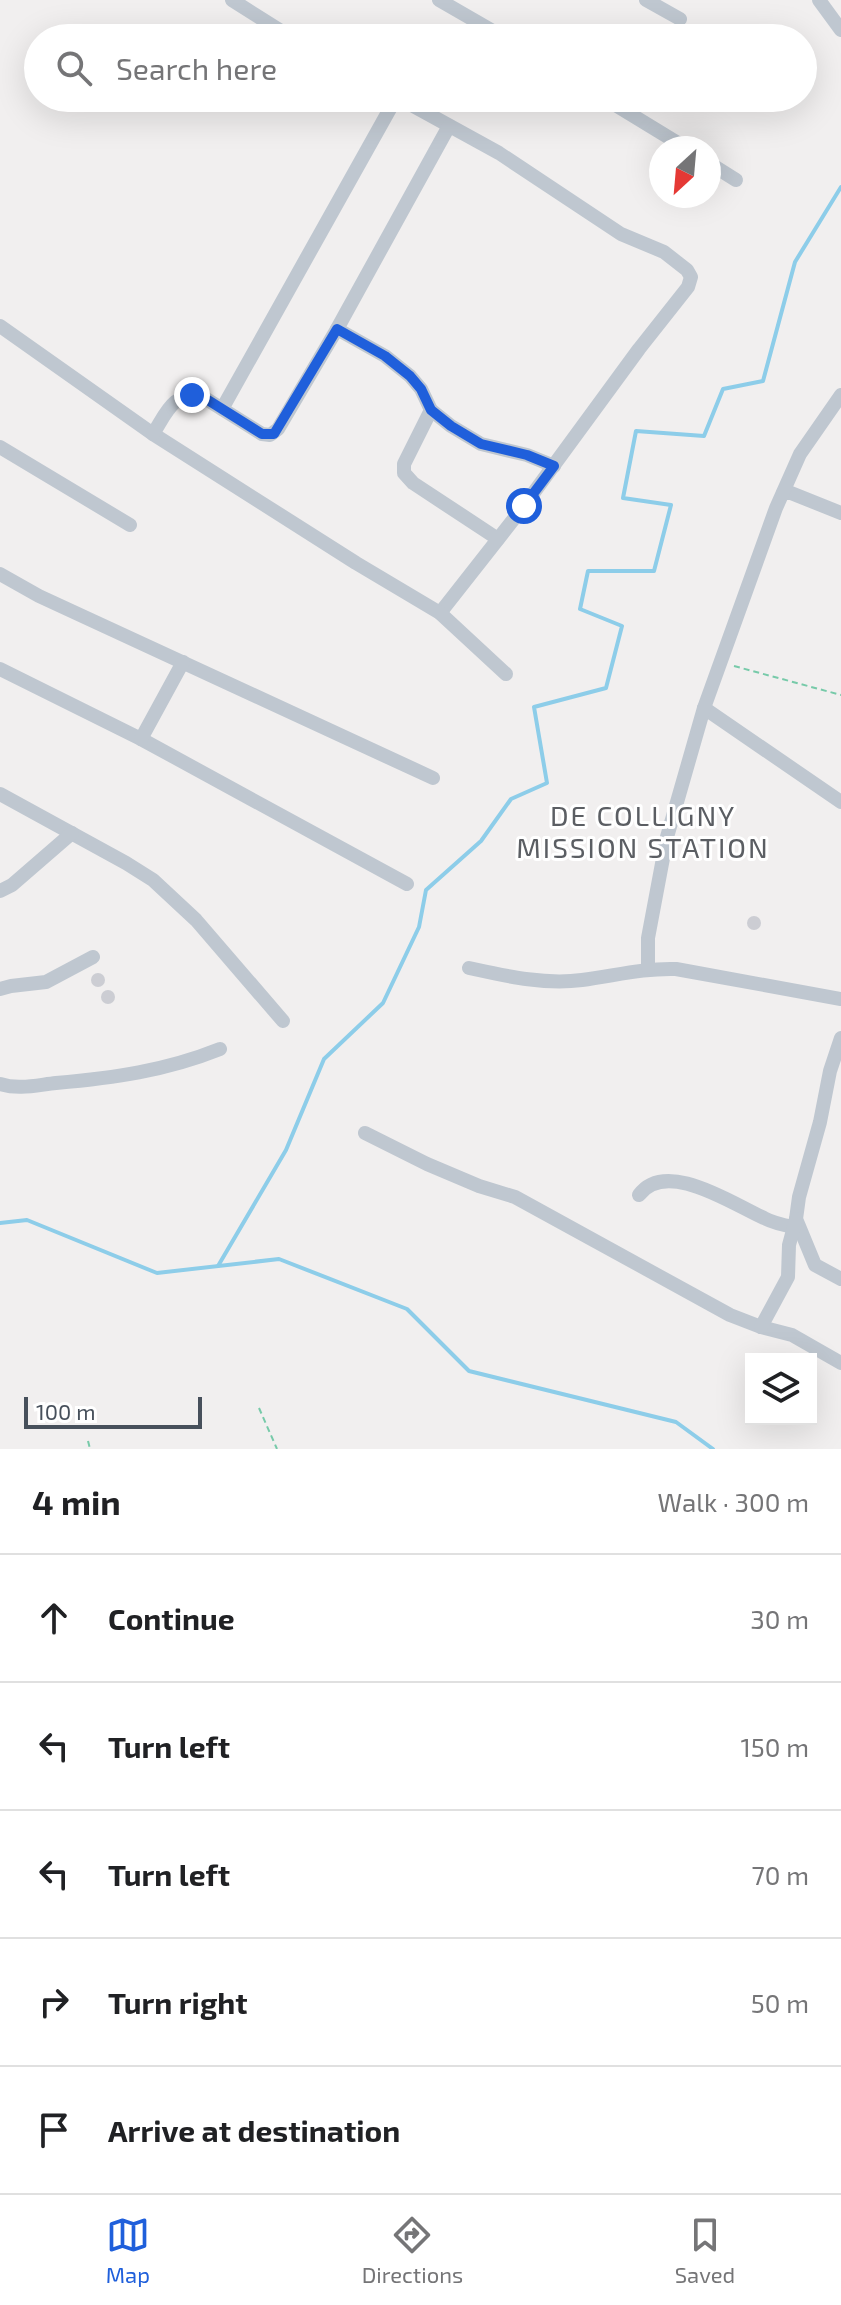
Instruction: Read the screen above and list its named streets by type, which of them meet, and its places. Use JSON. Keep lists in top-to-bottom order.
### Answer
{
  "districts": ["DE COLLIGNY MISSION STATION"],
  "scale_bar": "100 m",
  "north": "bottom left",
  "page": {
    "search": "Search here",
    "scale": "100 m",
    "heading": ["4 min", "Walk · 300 m"],
    "list": [
      ["Continue", "30 m"],
      ["Turn left", "150 m"],
      ["Turn left", "70 m"],
      ["Turn right", "50 m"],
      "Arrive at destination"
    ],
    "nav": ["Map", "Directions", "Saved"]
  }
}
